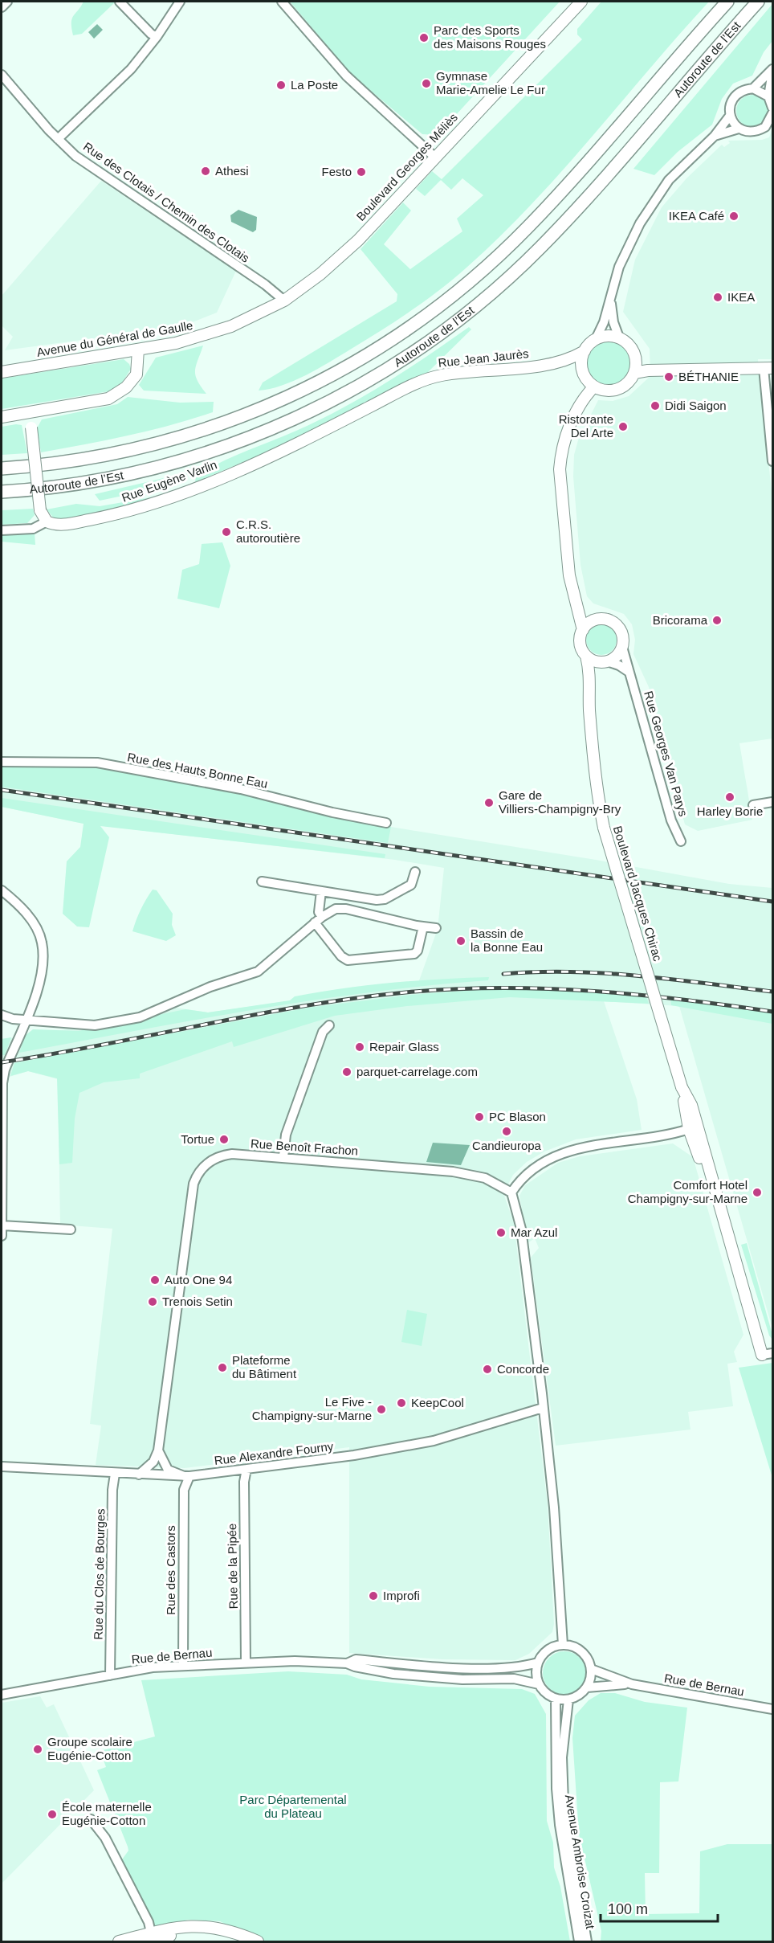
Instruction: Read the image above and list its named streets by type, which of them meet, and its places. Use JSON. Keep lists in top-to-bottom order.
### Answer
{
  "streets": {
    "highway": ["Autoroute de l’Est"],
    "main road": [
      "Boulevard Georges Méliès",
      "Avenue du Général de Gaulle",
      "Rue Jean Jaurès",
      "Rue Eugène Varlin",
      "Boulevard Jacques Chirac"
    ],
    "street": [
      "Rue des Clotais / Chemin des Clotais",
      "Rue Georges Van Parys",
      "Rue des Hauts Bonne Eau",
      "Rue Benoît Frachon",
      "Rue Alexandre Fourny",
      "Rue de la Pipée",
      "Rue des Castors",
      "Rue du Clos de Bourges",
      "Rue de Bernau",
      "Avenue Ambroise Croizat"
    ]
  },
  "crossings": [
    ["Boulevard Georges Méliès", "Rue des Clotais / Chemin des Clotais"],
    ["Boulevard Georges Méliès", "Avenue du Général de Gaulle"],
    ["Rue des Clotais / Chemin des Clotais", "Avenue du Général de Gaulle"],
    ["Rue Jean Jaurès", "Rue Eugène Varlin"],
    ["Rue Jean Jaurès", "Boulevard Jacques Chirac"],
    ["Rue Georges Van Parys", "Boulevard Jacques Chirac"],
    ["Rue Alexandre Fourny", "Rue de la Pipée"],
    ["Rue Alexandre Fourny", "Rue des Castors"],
    ["Rue Alexandre Fourny", "Rue du Clos de Bourges"],
    ["Rue de la Pipée", "Rue de Bernau"],
    ["Rue des Castors", "Rue de Bernau"],
    ["Rue du Clos de Bourges", "Rue de Bernau"],
    ["Rue de Bernau", "Avenue Ambroise Croizat"]
  ],
  "parks": ["Parc Départemental du Plateau"],
  "places": [
    "Parc des Sports des Maisons Rouges",
    "Gymnase Marie-Amelie Le Fur",
    "La Poste",
    "Athesi",
    "Festo",
    "IKEA Café",
    "IKEA",
    "BÉTHANIE",
    "Didi Saigon",
    "Ristorante Del Arte",
    "C.R.S. autoroutière",
    "Bricorama",
    "Harley Borie",
    "Gare de Villiers-Champigny-Bry",
    "Bassin de la Bonne Eau",
    "Repair Glass",
    "parquet-carrelage.com",
    "PC Blason",
    "Candieuropa",
    "Tortue",
    "Comfort Hotel Champigny-sur-Marne",
    "Mar Azul",
    "Auto One 94",
    "Trenois Setin",
    "Plateforme du Bâtiment",
    "Concorde",
    "KeepCool",
    "Le Five - Champigny-sur-Marne",
    "Improfi",
    "Groupe scolaire Eugénie-Cotton",
    "École maternelle Eugénie-Cotton"
  ],
  "scale_bar": "100 m"
}
